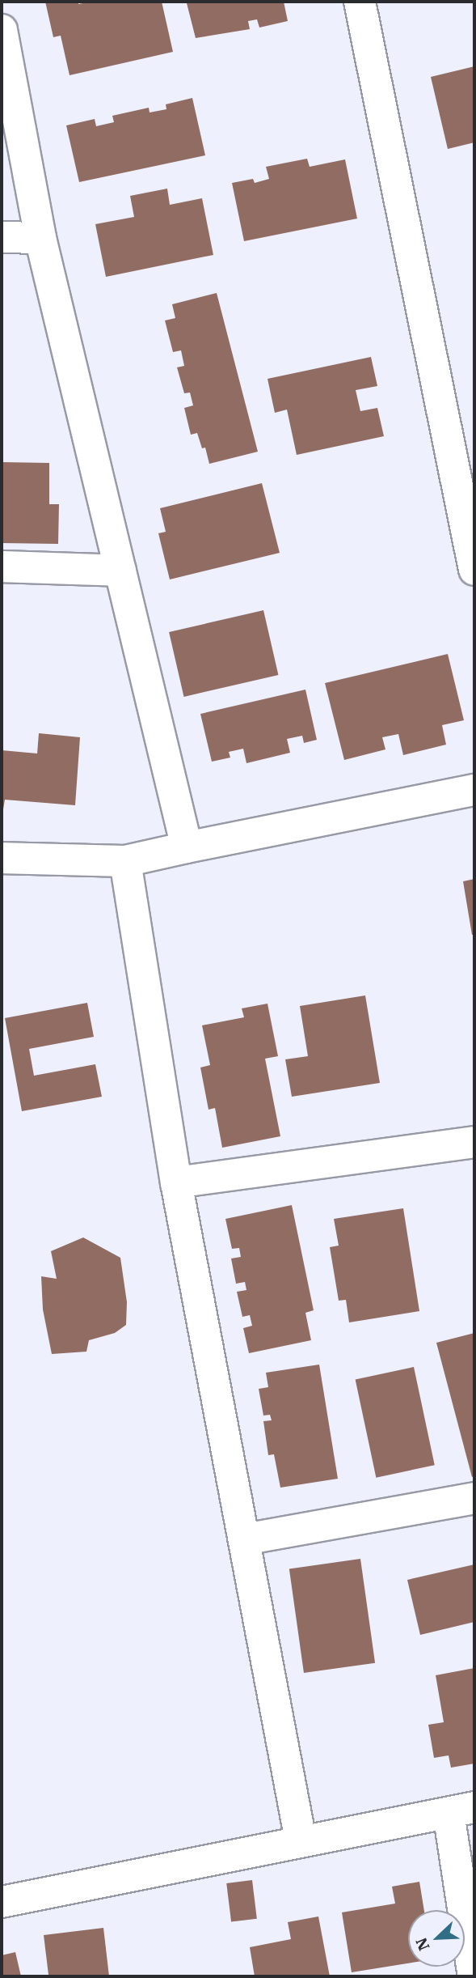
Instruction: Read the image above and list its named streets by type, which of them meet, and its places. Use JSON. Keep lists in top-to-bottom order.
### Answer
{
  "north": "bottom left"
}
